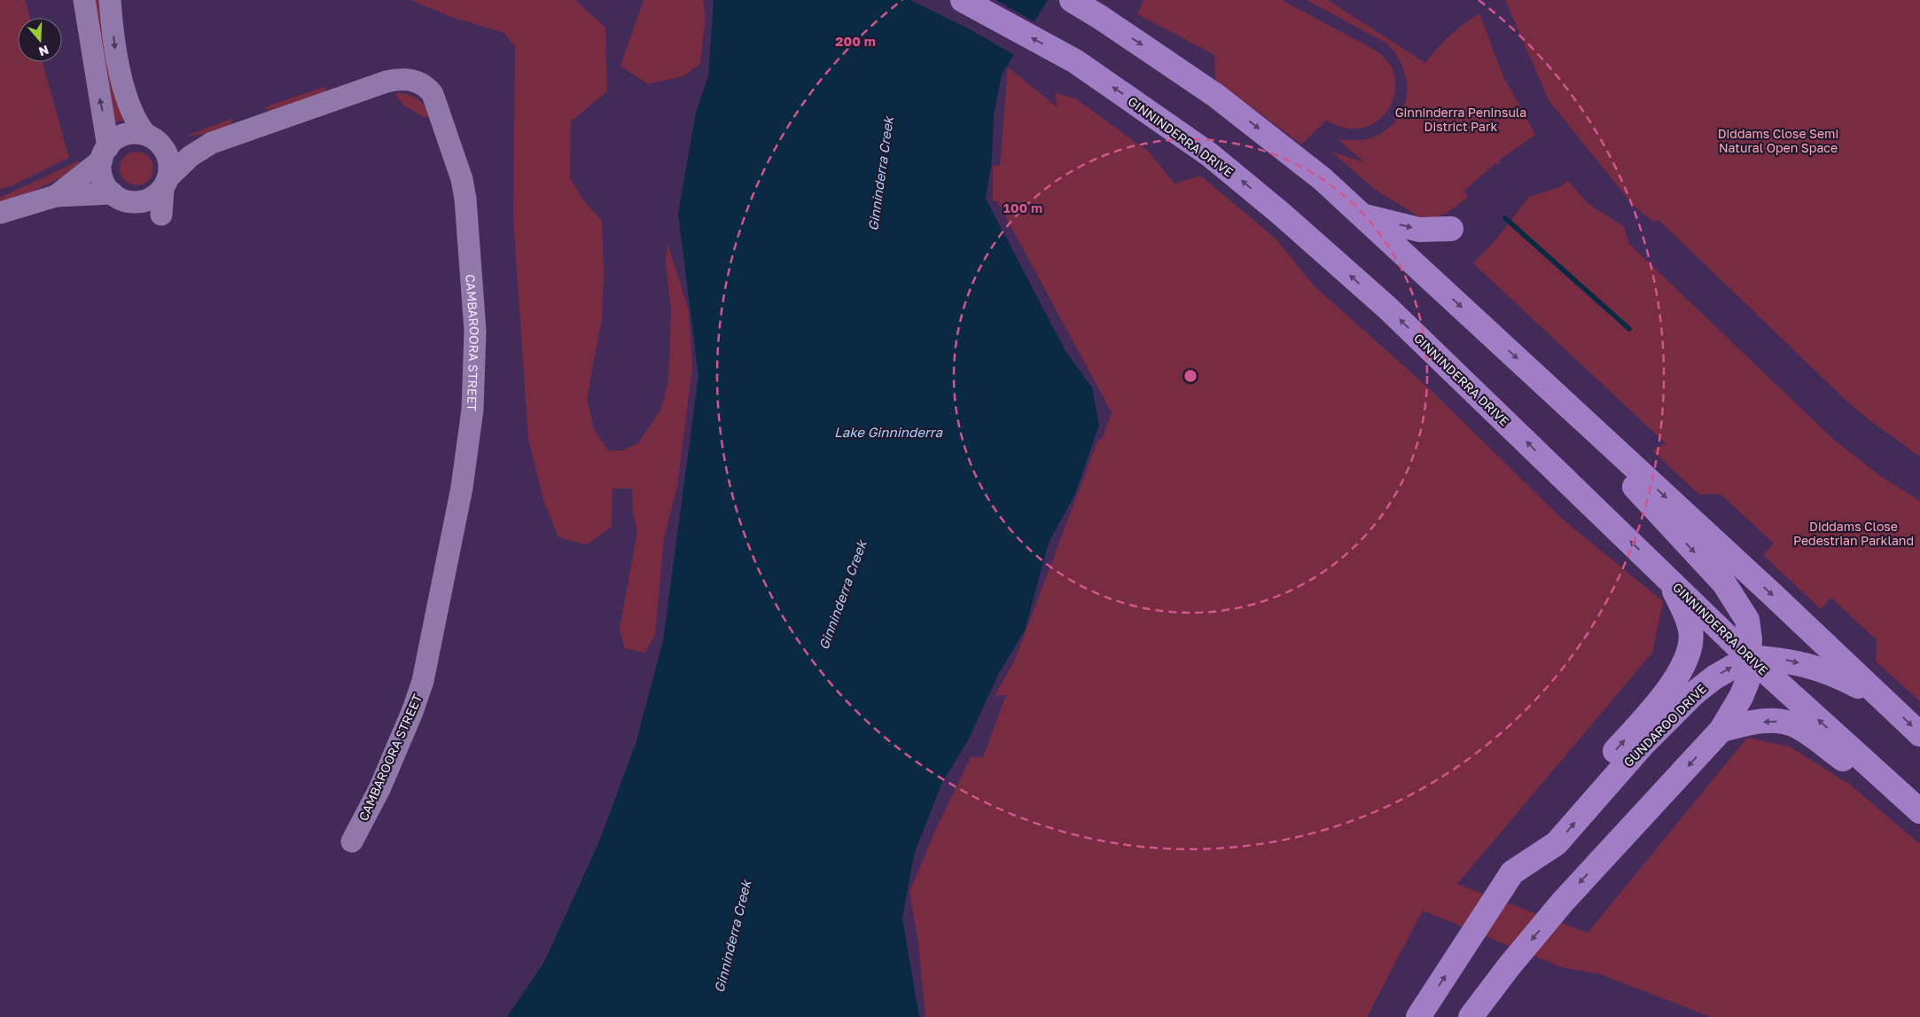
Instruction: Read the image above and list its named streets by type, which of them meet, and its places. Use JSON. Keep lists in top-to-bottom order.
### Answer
{
  "streets": {
    "main road": ["GINNINDERRA DRIVE", "GUNDAROO DRIVE"],
    "street": ["CAMBAROORA STREET"]
  },
  "crossings": [
    ["GINNINDERRA DRIVE", "GUNDAROO DRIVE"]
  ],
  "water": ["Ginninderra Creek", "Lake Ginninderra"],
  "parks": ["Ginninderra Peninsula District Park", "Diddams Close Semi Natural Open Space", "Diddams Close Pedestrian Parkland"],
  "north": "bottom",
  "rings": ["200 m", "100 m"]
}
